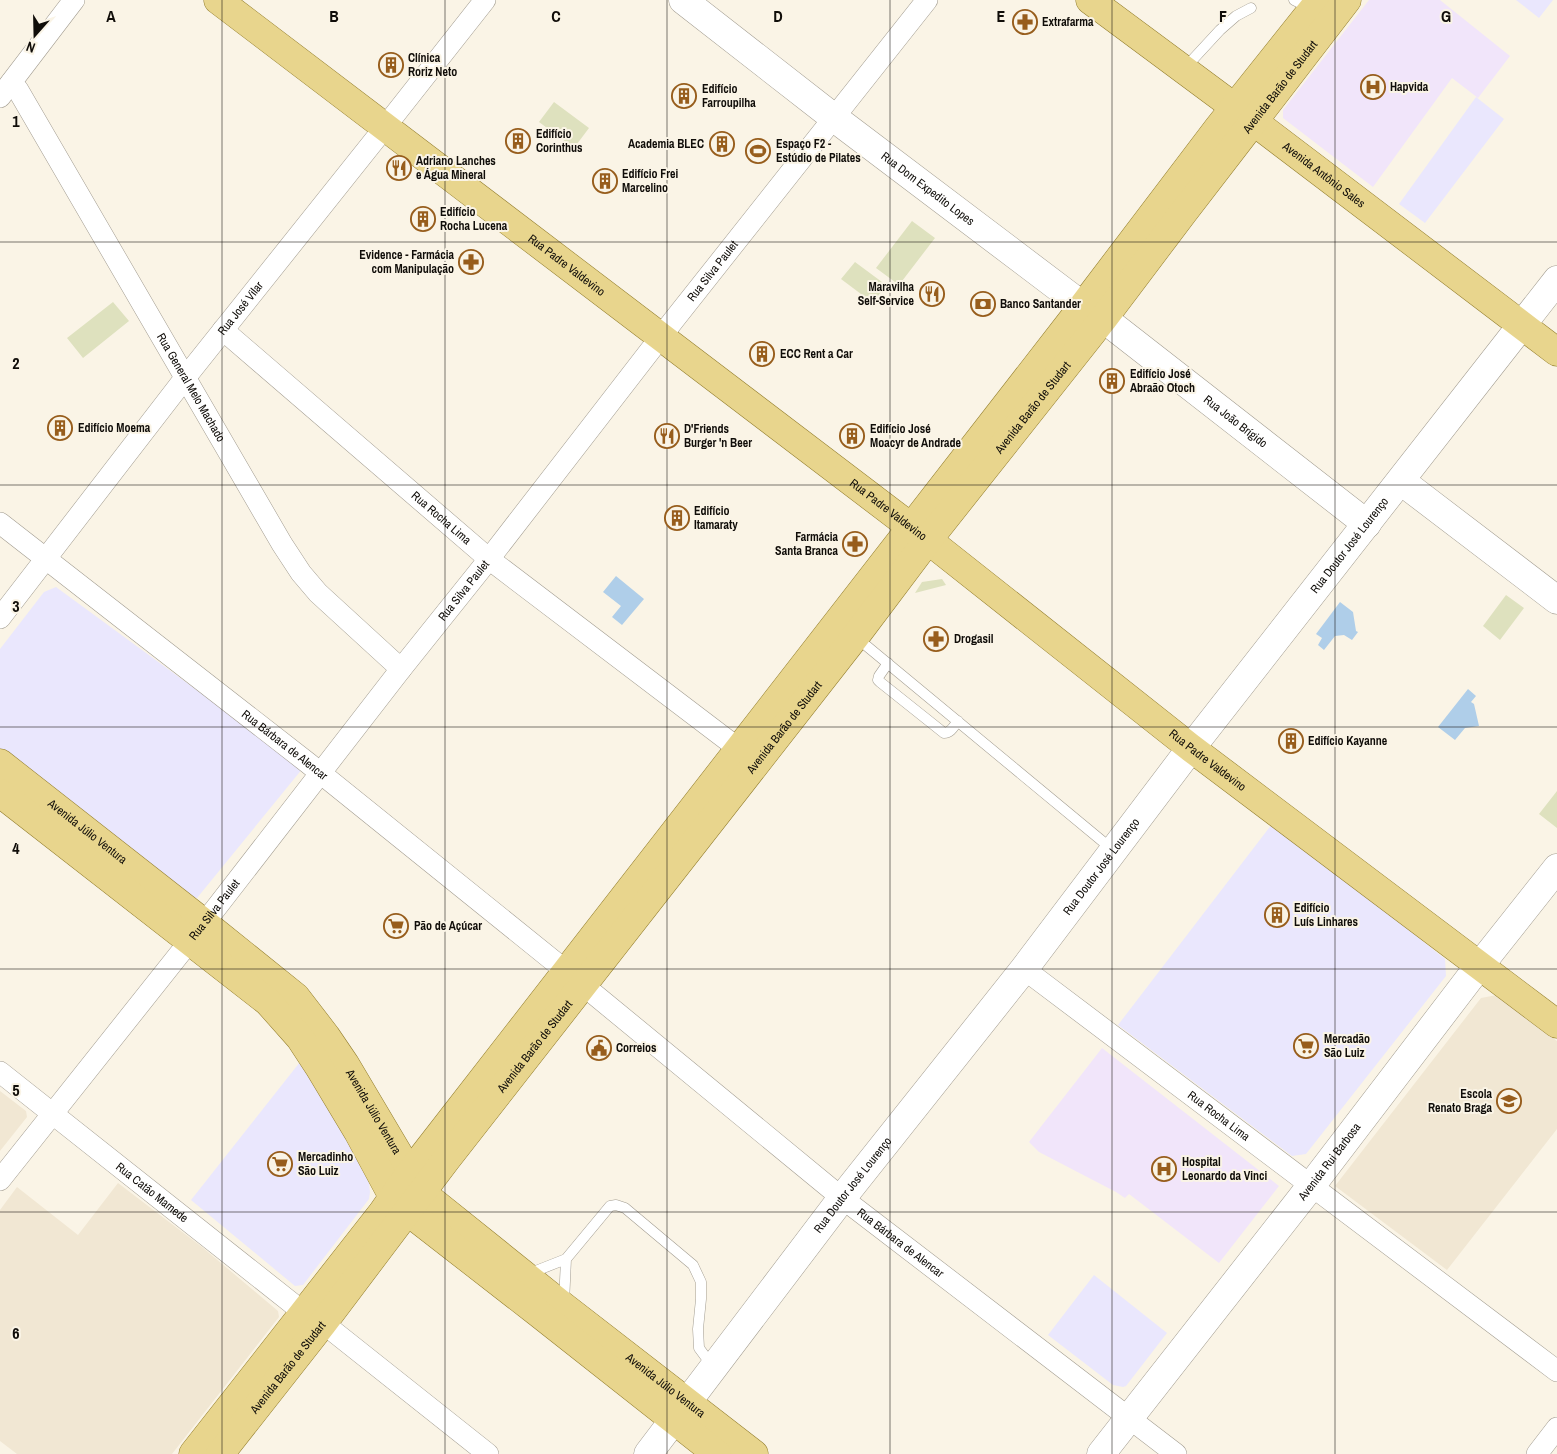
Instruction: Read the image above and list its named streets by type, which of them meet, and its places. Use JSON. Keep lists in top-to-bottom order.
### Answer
{
  "streets": {
    "main road": [
      "Avenida Barão de Studart",
      "Avenida Antônio Sales",
      "Rua Padre Valdevino",
      "Avenida Júlio Ventura"
    ],
    "street": [
      "Rua Dom Expedito Lopes",
      "Rua Silva Paulet",
      "Rua José Vilar",
      "Rua General Melo Machado",
      "Rua João Brígido",
      "Rua Rocha Lima",
      "Rua Doutor José Lourenço",
      "Rua Bárbara de Alencar",
      "Avenida Rui Barbosa",
      "Rua Catão Mamede"
    ]
  },
  "crossings": [
    ["Avenida Barão de Studart", "Avenida Antônio Sales"],
    ["Avenida Barão de Studart", "Rua Dom Expedito Lopes"],
    ["Avenida Barão de Studart", "Rua Padre Valdevino"],
    ["Avenida Barão de Studart", "Rua João Brígido"],
    ["Avenida Barão de Studart", "Rua Rocha Lima"],
    ["Avenida Barão de Studart", "Rua Bárbara de Alencar"],
    ["Avenida Barão de Studart", "Avenida Júlio Ventura"],
    ["Avenida Barão de Studart", "Rua Catão Mamede"],
    ["Avenida Antônio Sales", "Rua Doutor José Lourenço"],
    ["Rua Dom Expedito Lopes", "Rua Silva Paulet"],
    ["Rua Dom Expedito Lopes", "Rua João Brígido"],
    ["Rua Padre Valdevino", "Rua Silva Paulet"],
    ["Rua Padre Valdevino", "Rua José Vilar"],
    ["Rua Padre Valdevino", "Rua Doutor José Lourenço"],
    ["Rua Padre Valdevino", "Avenida Rui Barbosa"],
    ["Rua Silva Paulet", "Rua General Melo Machado"],
    ["Rua Silva Paulet", "Rua Rocha Lima"],
    ["Rua Silva Paulet", "Rua Bárbara de Alencar"],
    ["Rua Silva Paulet", "Avenida Júlio Ventura"],
    ["Rua Silva Paulet", "Rua Catão Mamede"],
    ["Rua José Vilar", "Rua General Melo Machado"],
    ["Rua José Vilar", "Rua Rocha Lima"],
    ["Rua José Vilar", "Rua Bárbara de Alencar"],
    ["Rua João Brígido", "Rua Doutor José Lourenço"],
    ["Rua Rocha Lima", "Rua Doutor José Lourenço"],
    ["Rua Rocha Lima", "Avenida Rui Barbosa"],
    ["Rua Doutor José Lourenço", "Rua Bárbara de Alencar"],
    ["Rua Doutor José Lourenço", "Avenida Júlio Ventura"],
    ["Rua Bárbara de Alencar", "Avenida Rui Barbosa"]
  ],
  "places": {
    "pharmacy": [
      "Extrafarma",
      "Evidence - Farmácia com Manipulação",
      "Farmácia Santa Branca",
      "Drogasil"
    ],
    "building": [
      "Clínica Roriz Neto",
      "Edifício Farroupilha",
      "Edifício Corinthus",
      "Academia BLEC",
      "Edifício Frei Marcelino",
      "Edifício Rocha Lucena",
      "ECC Rent a Car",
      "Edifício José Abraão Otoch",
      "Edifício Moema",
      "Edifício José Moacyr de Andrade",
      "Edifício Itamaraty",
      "Edifício Kayanne",
      "Edifício Luís Linhares"
    ],
    "hospital": ["Hapvida", "Hospital Leonardo da Vinci"],
    "sports": ["Espaço F2 - Estúdio de Pilates"],
    "restaurant": ["Adriano Lanches e Água Mineral", "Maravilha Self-Service", "D'Friends Burger 'n Beer"],
    "bank": ["Banco Santander"],
    "supermarket": ["Pão de Açúcar", "Mercadão São Luiz", "Mercadinho São Luiz"],
    "public building": ["Correios"],
    "school or university": ["Escola Renato Braga"]
  },
  "north": "bottom",
  "grid": {
    "columns": [
      "A",
      "B",
      "C",
      "D",
      "E",
      "F",
      "G"
    ],
    "rows": [
      "1",
      "2",
      "3",
      "4",
      "5",
      "6"
    ]
  }
}
